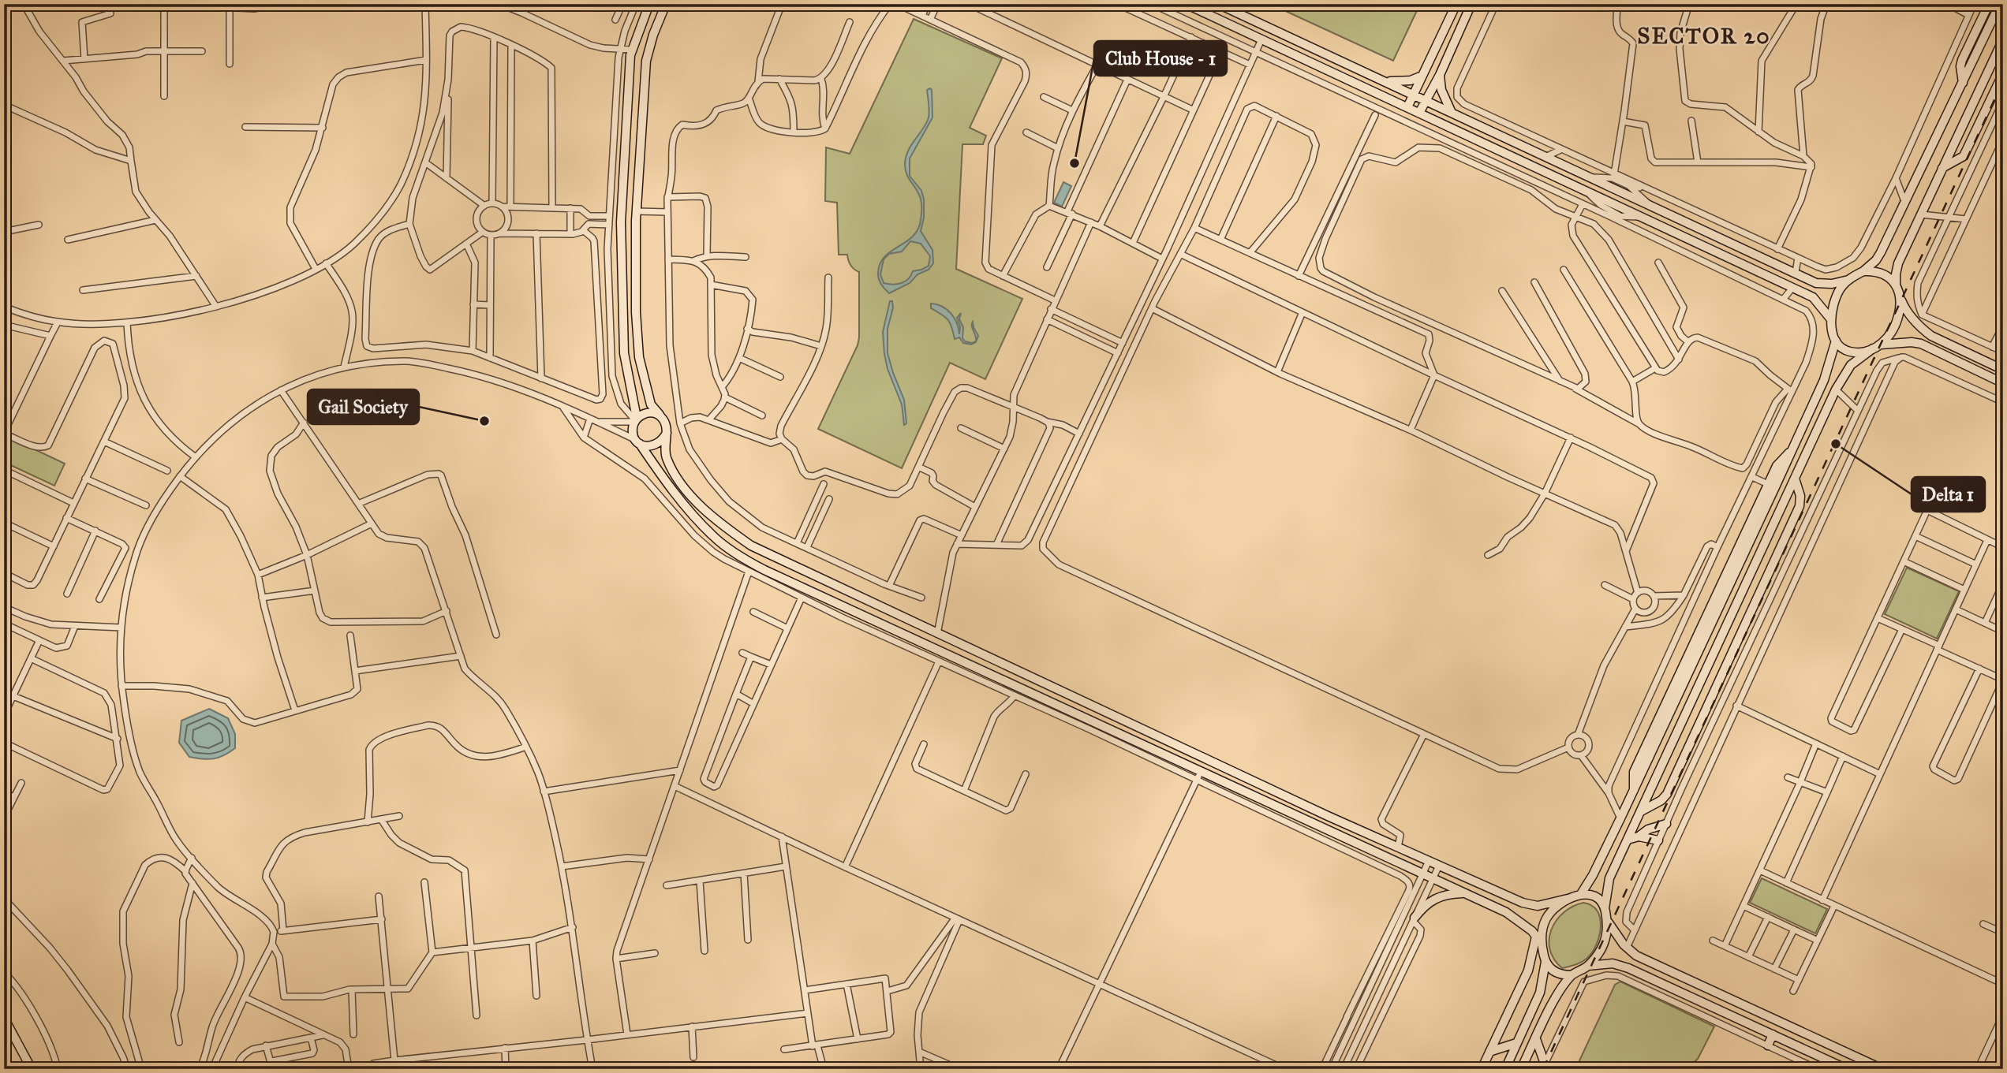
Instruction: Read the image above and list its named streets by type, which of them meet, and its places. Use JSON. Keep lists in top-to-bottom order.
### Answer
{
  "districts": ["SECTOR 20"],
  "places": ["Club House - 1", "Gail Society", "Delta 1"]
}
